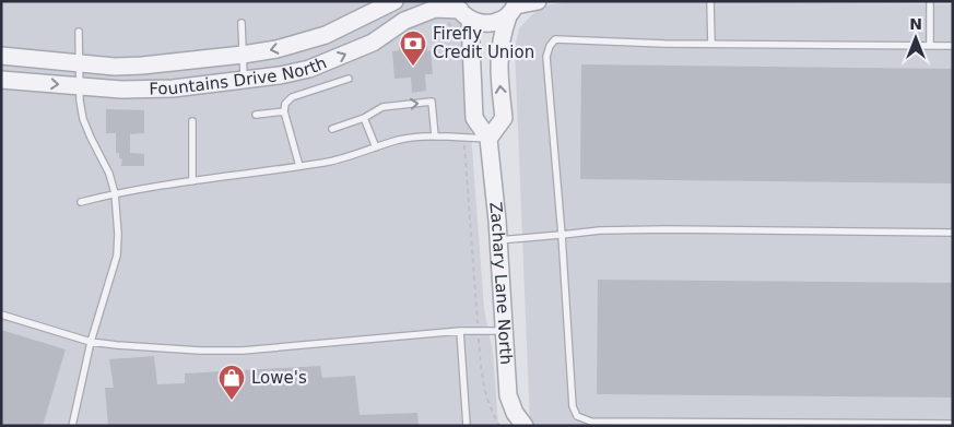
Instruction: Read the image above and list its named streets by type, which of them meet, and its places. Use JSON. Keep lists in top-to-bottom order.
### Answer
{
  "streets": {
    "street": ["Fountains Drive North", "Zachary Lane North"]
  },
  "crossings": [
    ["Fountains Drive North", "Zachary Lane North"]
  ],
  "places": {
    "bank": ["Firefly Credit Union"],
    "shop": ["Lowe's"]
  },
  "north": "top"
}
